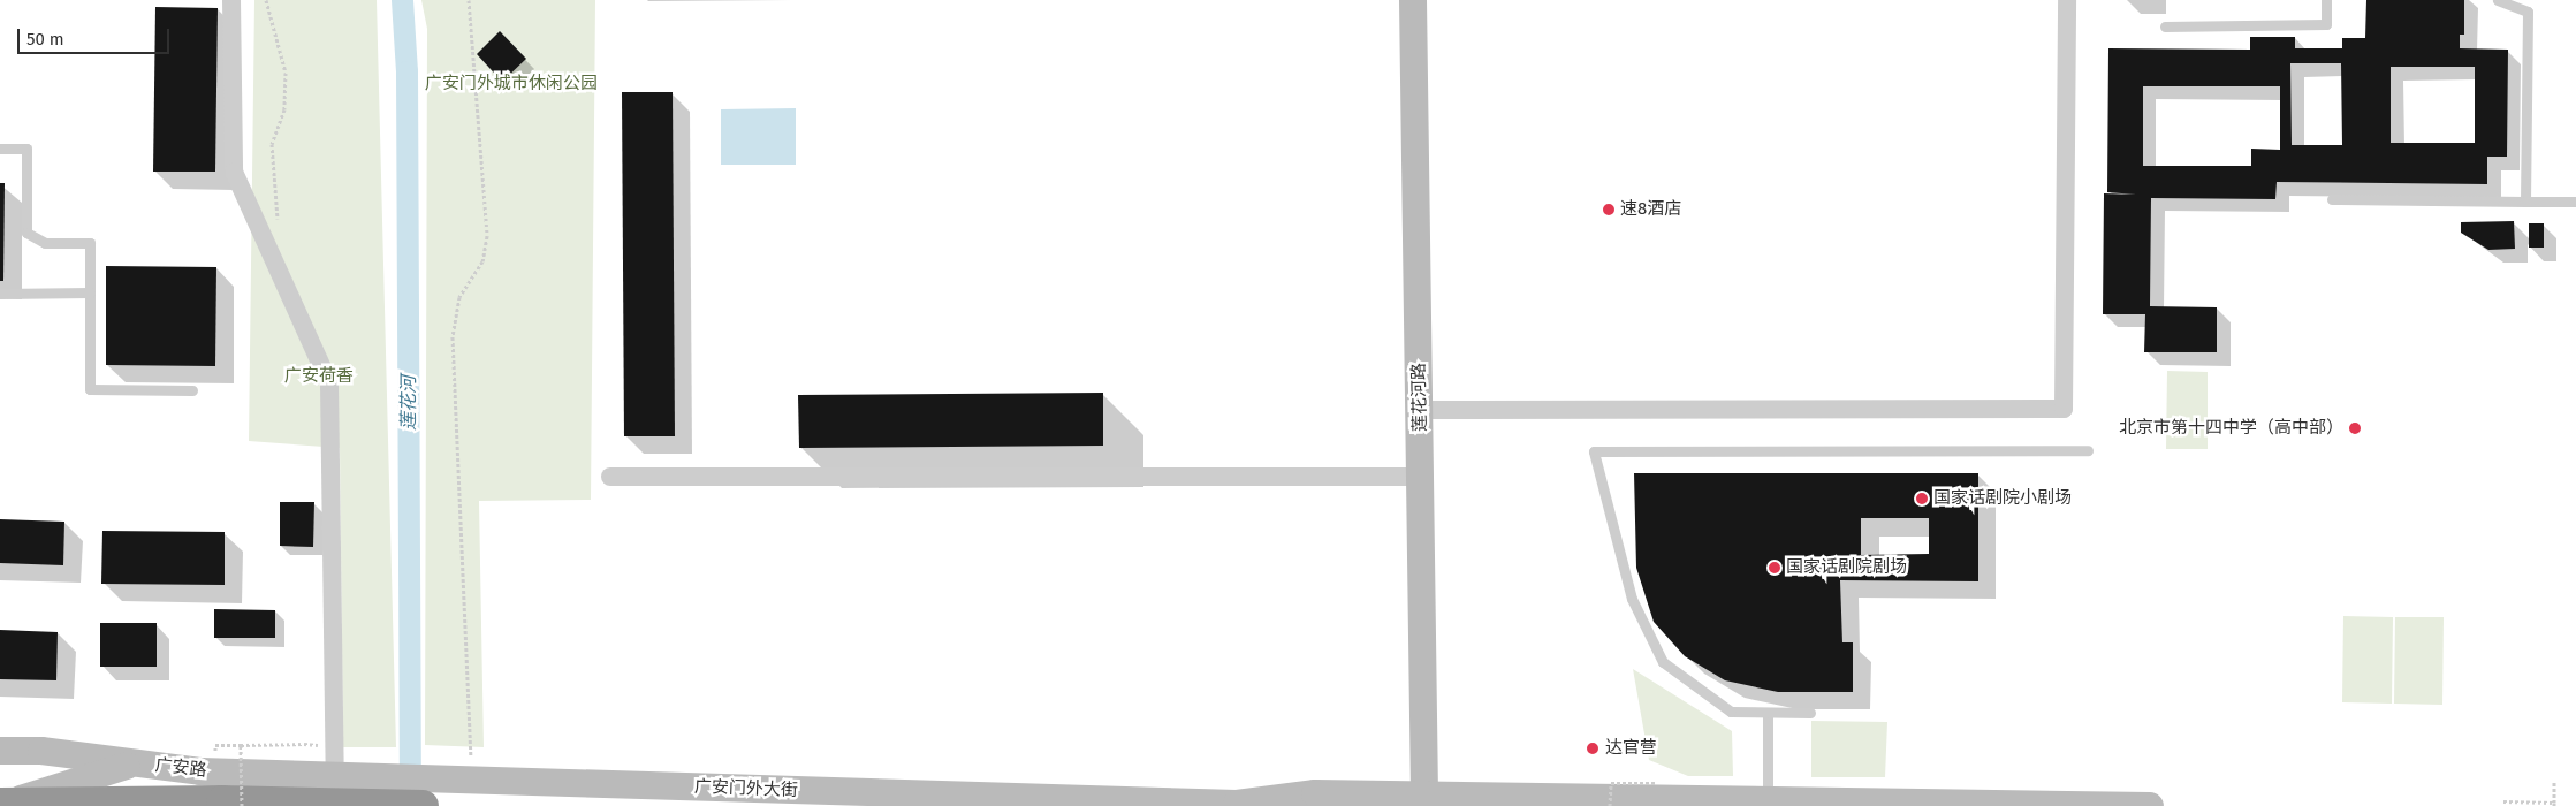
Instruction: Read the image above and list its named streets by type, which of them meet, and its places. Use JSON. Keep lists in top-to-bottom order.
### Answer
{
  "streets": {
    "street": ["莲花河路", "广安路", "广安门外大街"]
  },
  "crossings": [
    ["莲花河路", "广安门外大街"],
    ["广安路", "广安门外大街"]
  ],
  "water": ["莲花河"],
  "parks": ["广安门外城市休闲公园", "广安荷香"],
  "places": [
    "速8酒店",
    "北京市第十四中学（高中部）",
    "国家话剧院小剧场",
    "国家话剧院剧场",
    "达官营"
  ],
  "scale_bar": "50 m"
}
